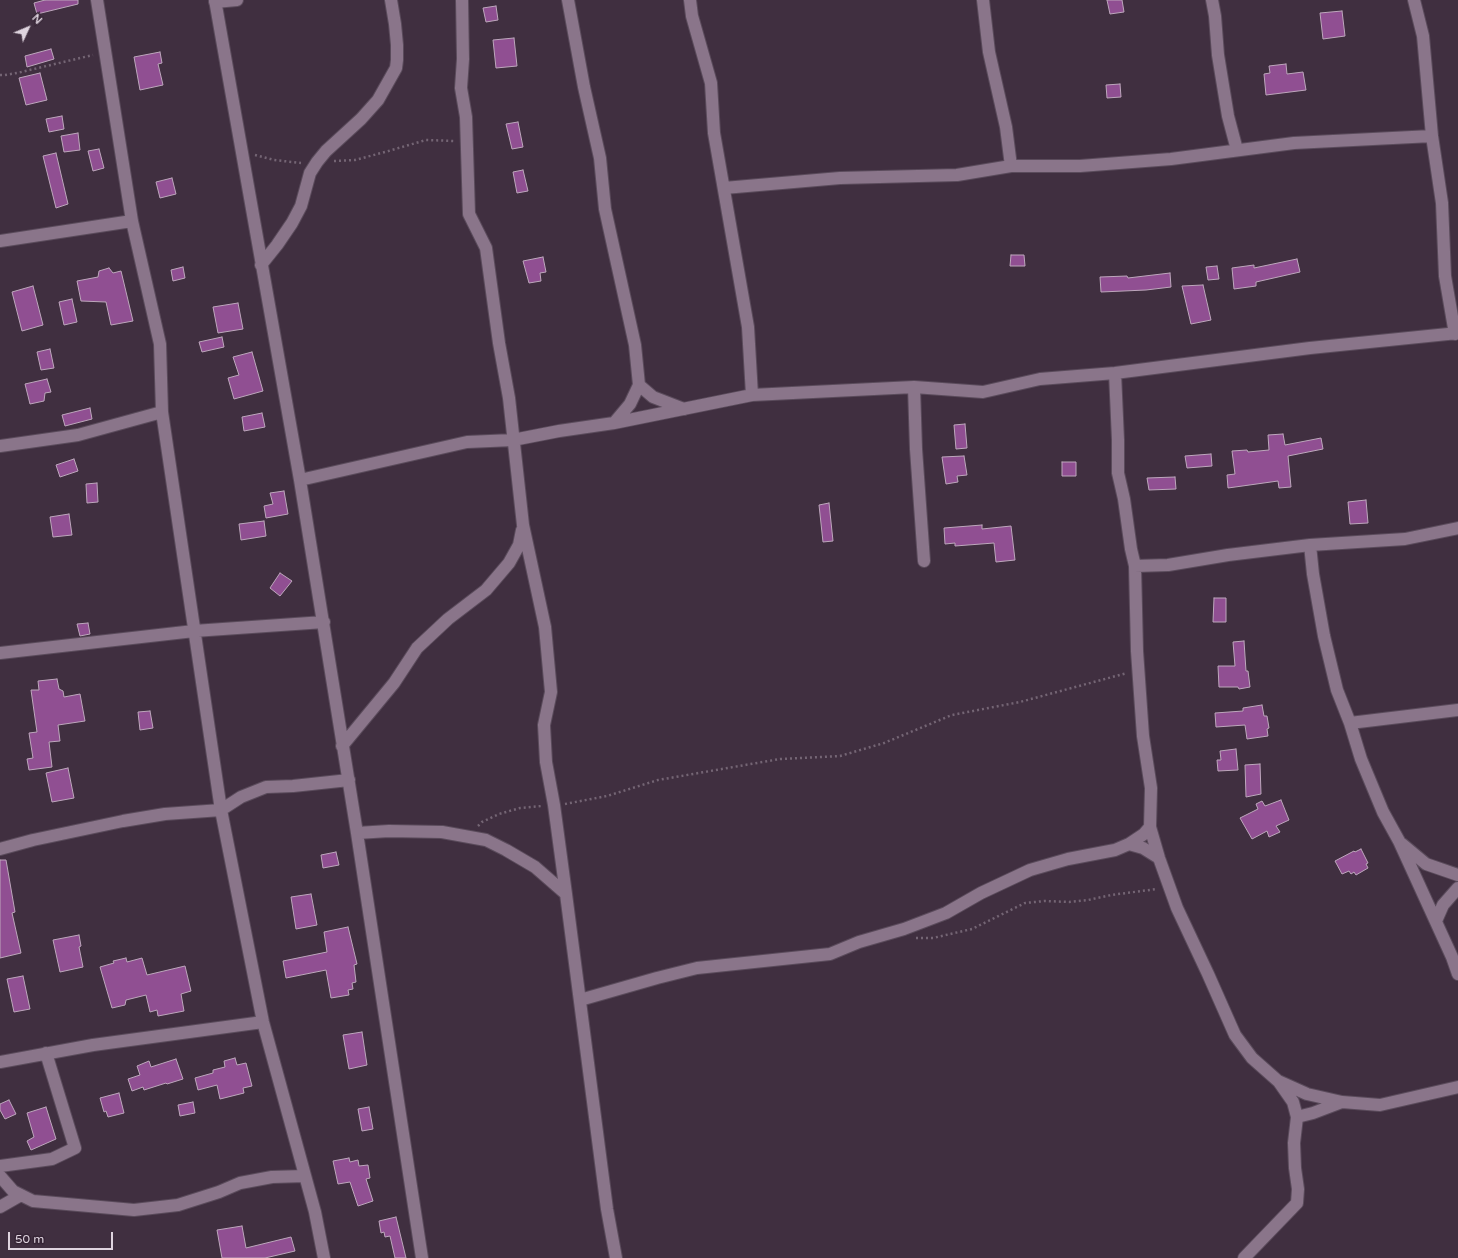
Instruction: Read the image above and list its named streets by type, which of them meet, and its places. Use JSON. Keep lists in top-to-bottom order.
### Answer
{
  "scale_bar": "50 m",
  "north": "top right"
}
